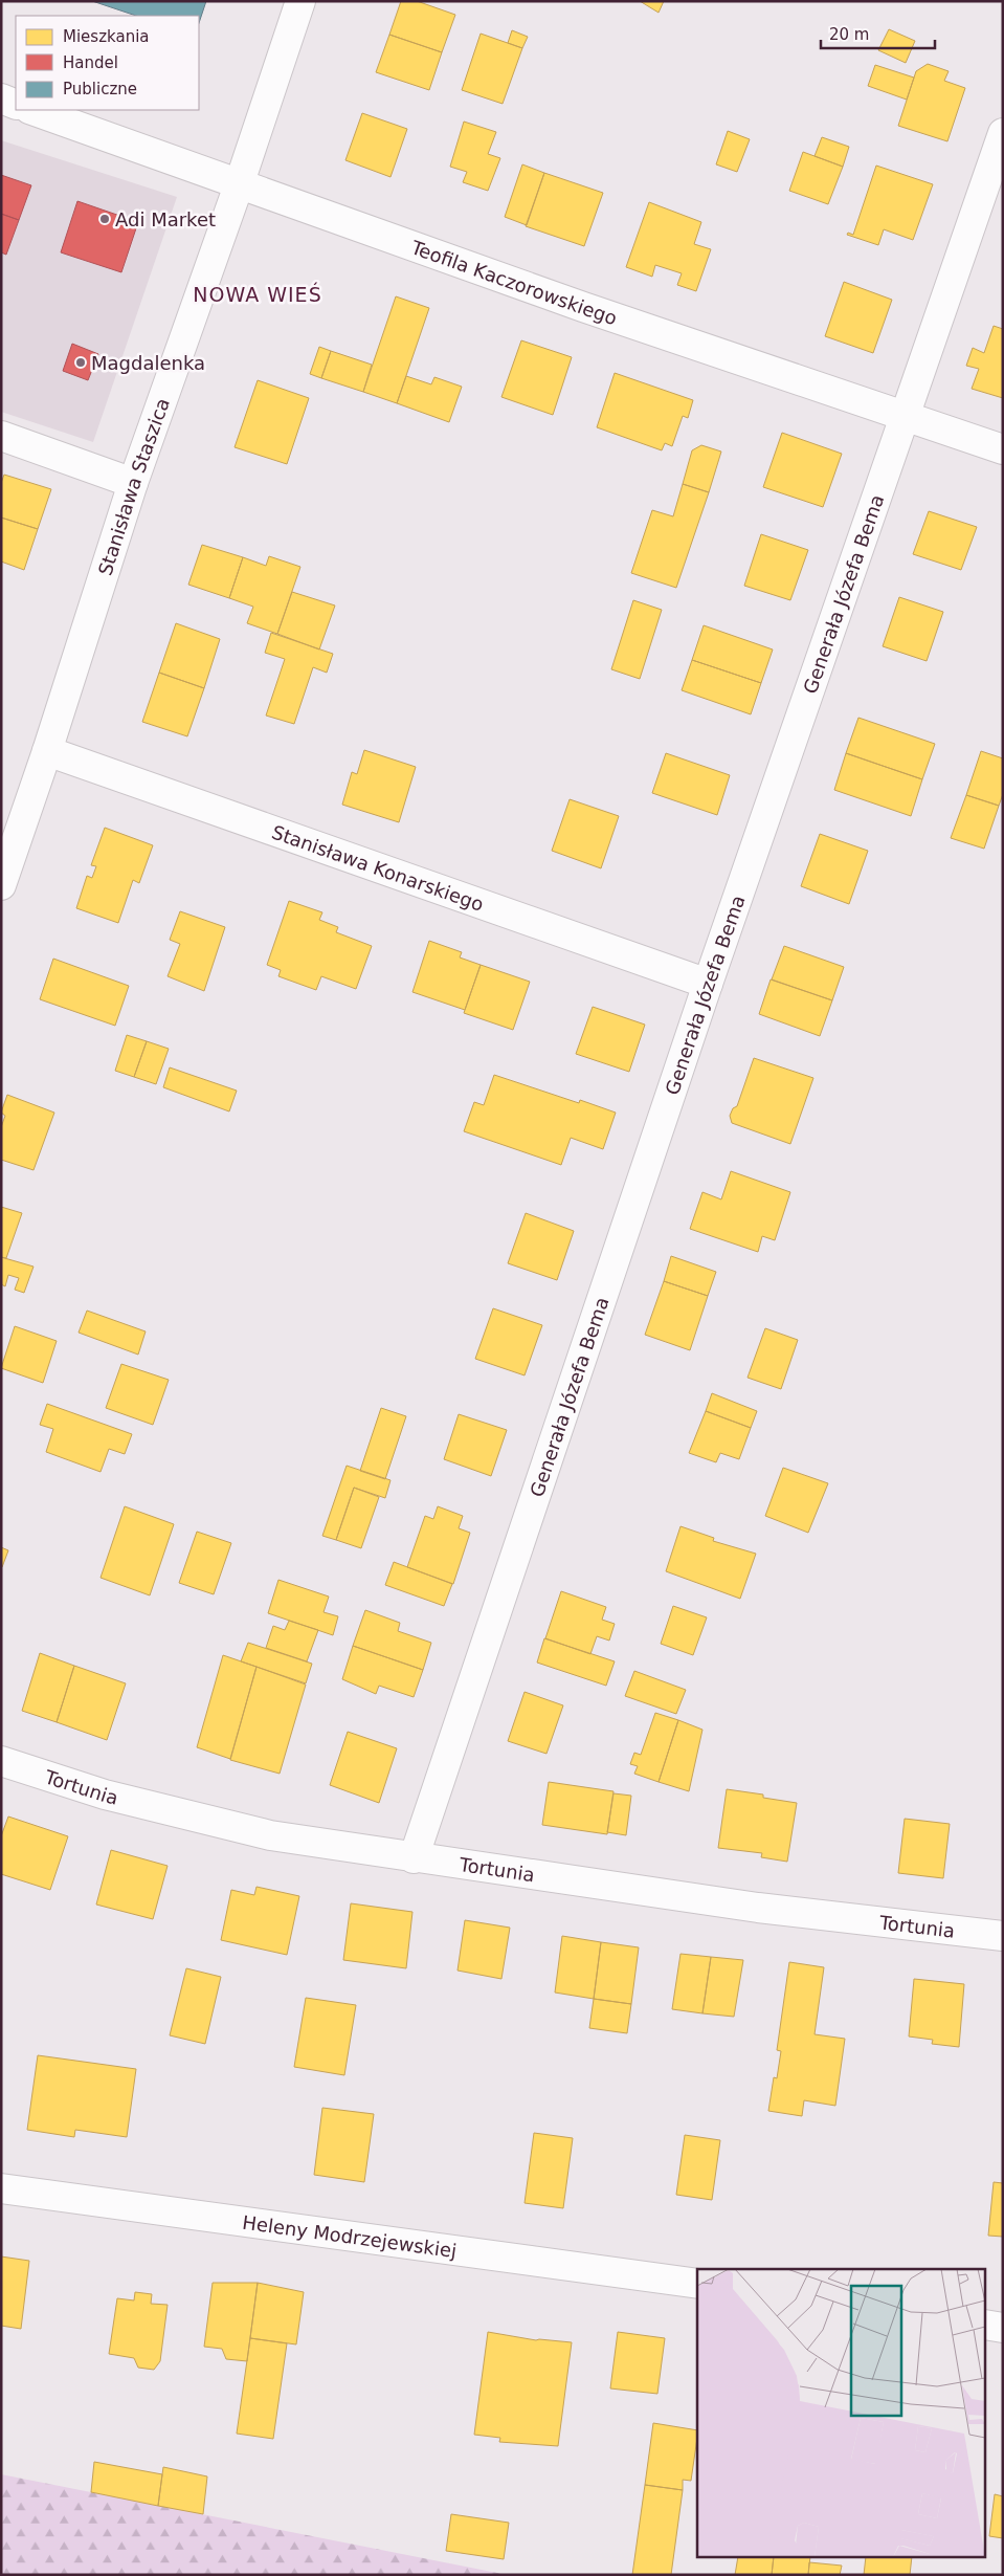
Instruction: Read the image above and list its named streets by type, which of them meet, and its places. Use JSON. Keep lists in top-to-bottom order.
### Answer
{
  "streets": {
    "street": [
      "Teofila Kaczorowskiego",
      "Stanisława Staszica",
      "Generała Józefa Bema",
      "Stanisława Konarskiego",
      "Tortunia",
      "Heleny Modrzejewskiej"
    ]
  },
  "crossings": [
    ["Teofila Kaczorowskiego", "Stanisława Staszica"],
    ["Teofila Kaczorowskiego", "Generała Józefa Bema"],
    ["Stanisława Staszica", "Stanisława Konarskiego"],
    ["Generała Józefa Bema", "Stanisława Konarskiego"],
    ["Generała Józefa Bema", "Tortunia"]
  ],
  "districts": ["NOWA WIEŚ"],
  "places": ["Adi Market", "Magdalenka"],
  "legend": ["Mieszkania", "Handel", "Publiczne"],
  "scale_bar": "20 m"
}
